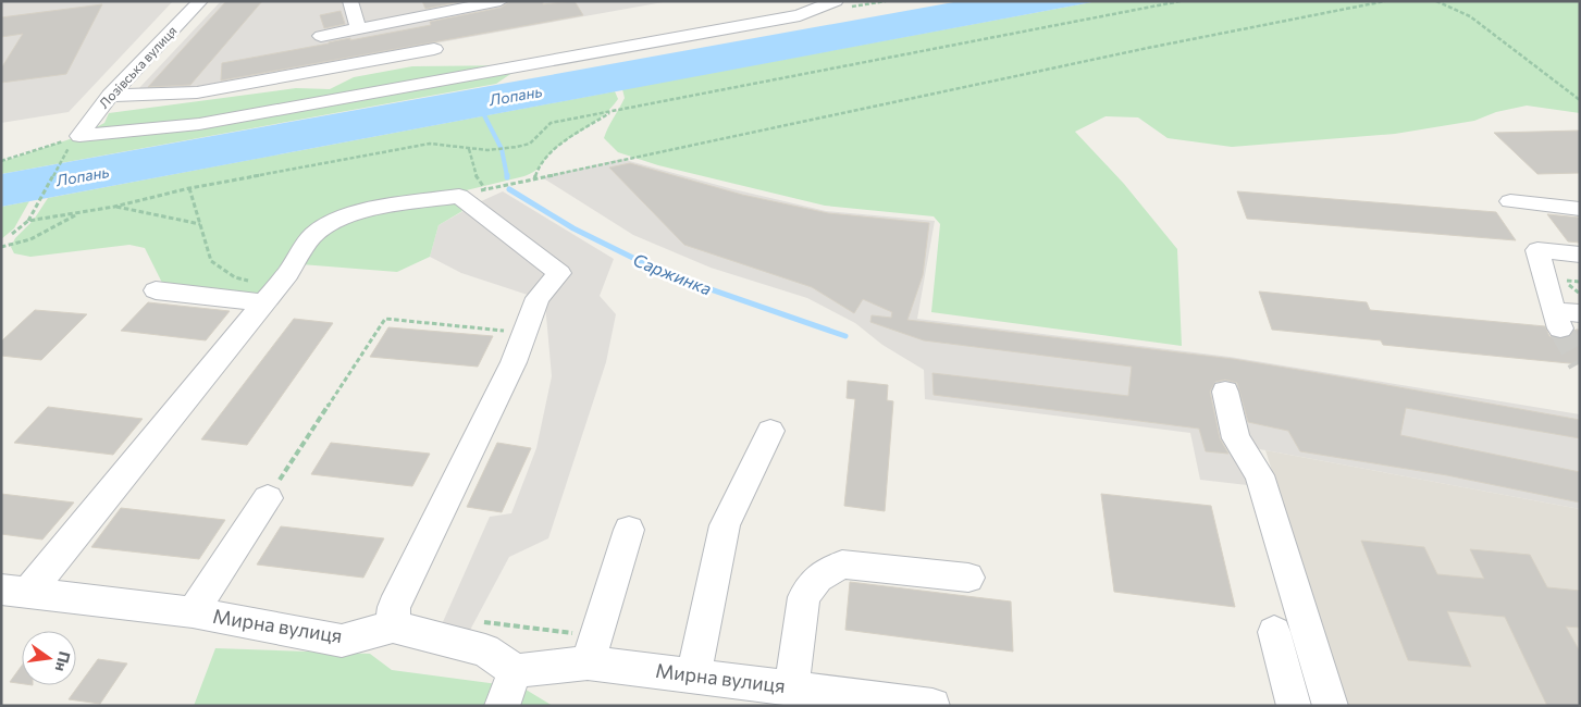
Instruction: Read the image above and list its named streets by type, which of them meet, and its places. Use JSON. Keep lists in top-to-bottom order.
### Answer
{
  "streets": {
    "street": ["Лозівська вулиця", "Мирна вулиця"]
  },
  "water": ["Лопань", "Саржинка"],
  "north": "right"
}
